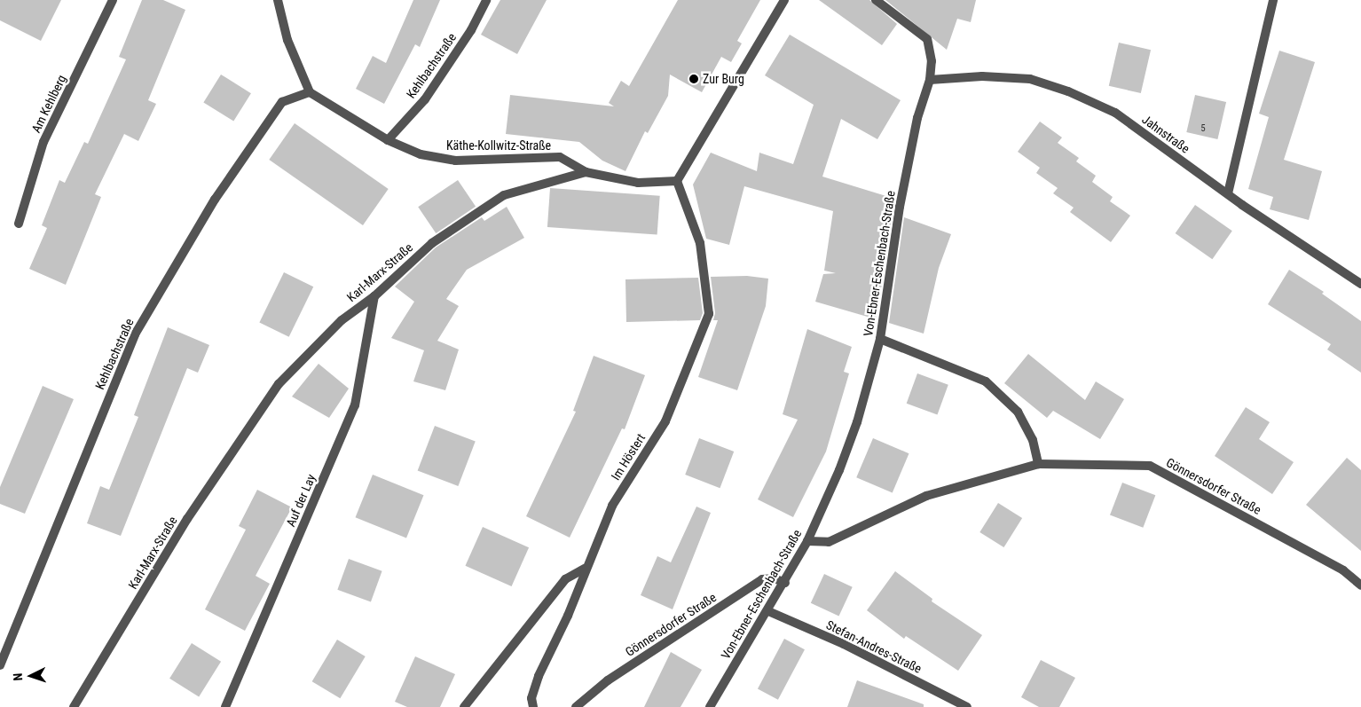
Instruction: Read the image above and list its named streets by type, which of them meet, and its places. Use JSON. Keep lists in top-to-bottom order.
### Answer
{
  "streets": {
    "street": [
      "Kehlbachstraße",
      "Am Kehlberg",
      "Jahnstraße",
      "Käthe-Kollwitz-Straße",
      "Von-Ebner-Eschenbach-Straße",
      "Karl-Marx-Straße",
      "Im Höstert",
      "Gönnersdorfer Straße",
      "Auf der Lay",
      "Stefan-Andres-Straße"
    ]
  },
  "crossings": [
    ["Kehlbachstraße", "Käthe-Kollwitz-Straße"],
    ["Jahnstraße", "Von-Ebner-Eschenbach-Straße"],
    ["Käthe-Kollwitz-Straße", "Karl-Marx-Straße"],
    ["Von-Ebner-Eschenbach-Straße", "Gönnersdorfer Straße"],
    ["Von-Ebner-Eschenbach-Straße", "Stefan-Andres-Straße"],
    ["Karl-Marx-Straße", "Im Höstert"],
    ["Karl-Marx-Straße", "Auf der Lay"]
  ],
  "places": ["Zur Burg"],
  "house_numbers": ["5"],
  "north": "left"
}
